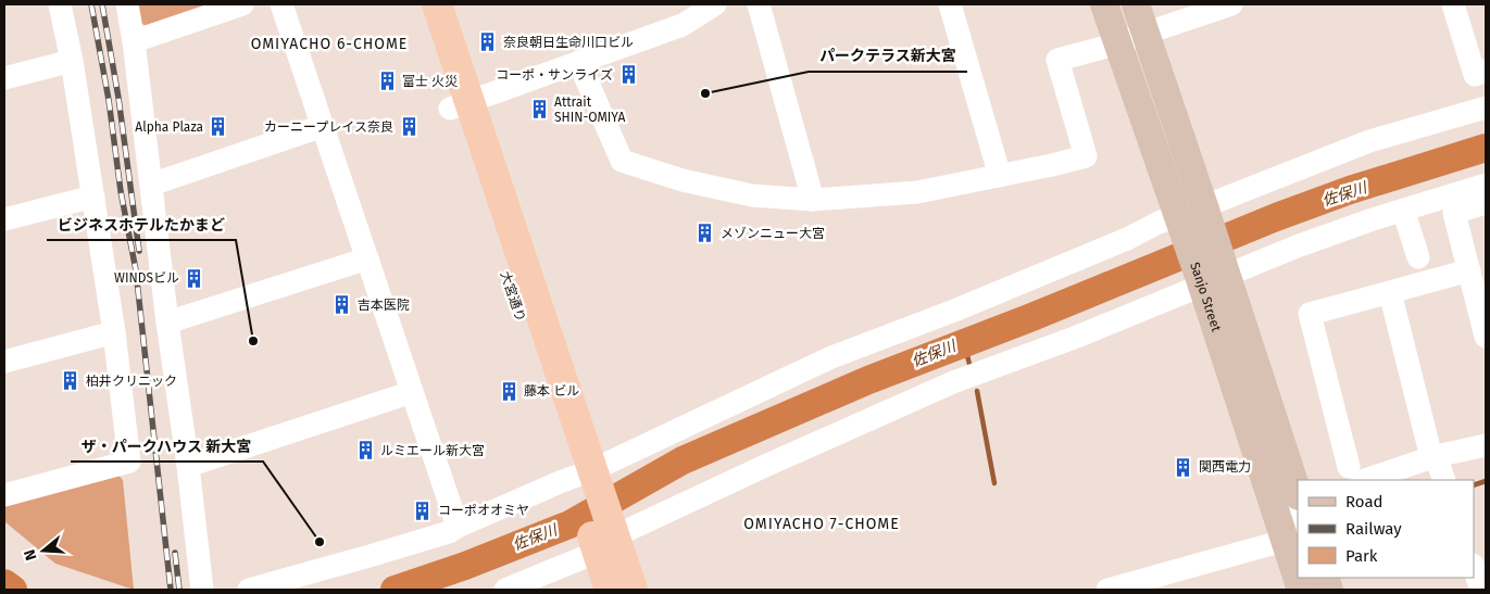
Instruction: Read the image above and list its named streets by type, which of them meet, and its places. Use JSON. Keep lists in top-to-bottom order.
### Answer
{
  "streets": {
    "highway": ["大宮通り"],
    "main road": ["Sanjo Street"]
  },
  "districts": ["OMIYACHO 6-CHOME", "OMIYACHO 7-CHOME"],
  "water": ["佐保川"],
  "places": {
    "building": [
      "奈良朝日生命川口ビル",
      "コーポ・サンライズ",
      "富士 火災",
      "Attrait SHIN-OMIYA",
      "Alpha Plaza",
      "カーニープレイス奈良",
      "メゾンニュー大宮",
      "WINDSビル",
      "吉本医院",
      "柏井クリニック",
      "藤本 ビル",
      "ルミエール新大宮",
      "関西電力",
      "コーポオオミヤ"
    ],
    "other": ["パークテラス新大宮", "ビジネスホテルたかまど", "ザ・パークハウス 新大宮"]
  },
  "legend": ["Road", "Railway", "Park"],
  "north": "left"
}
